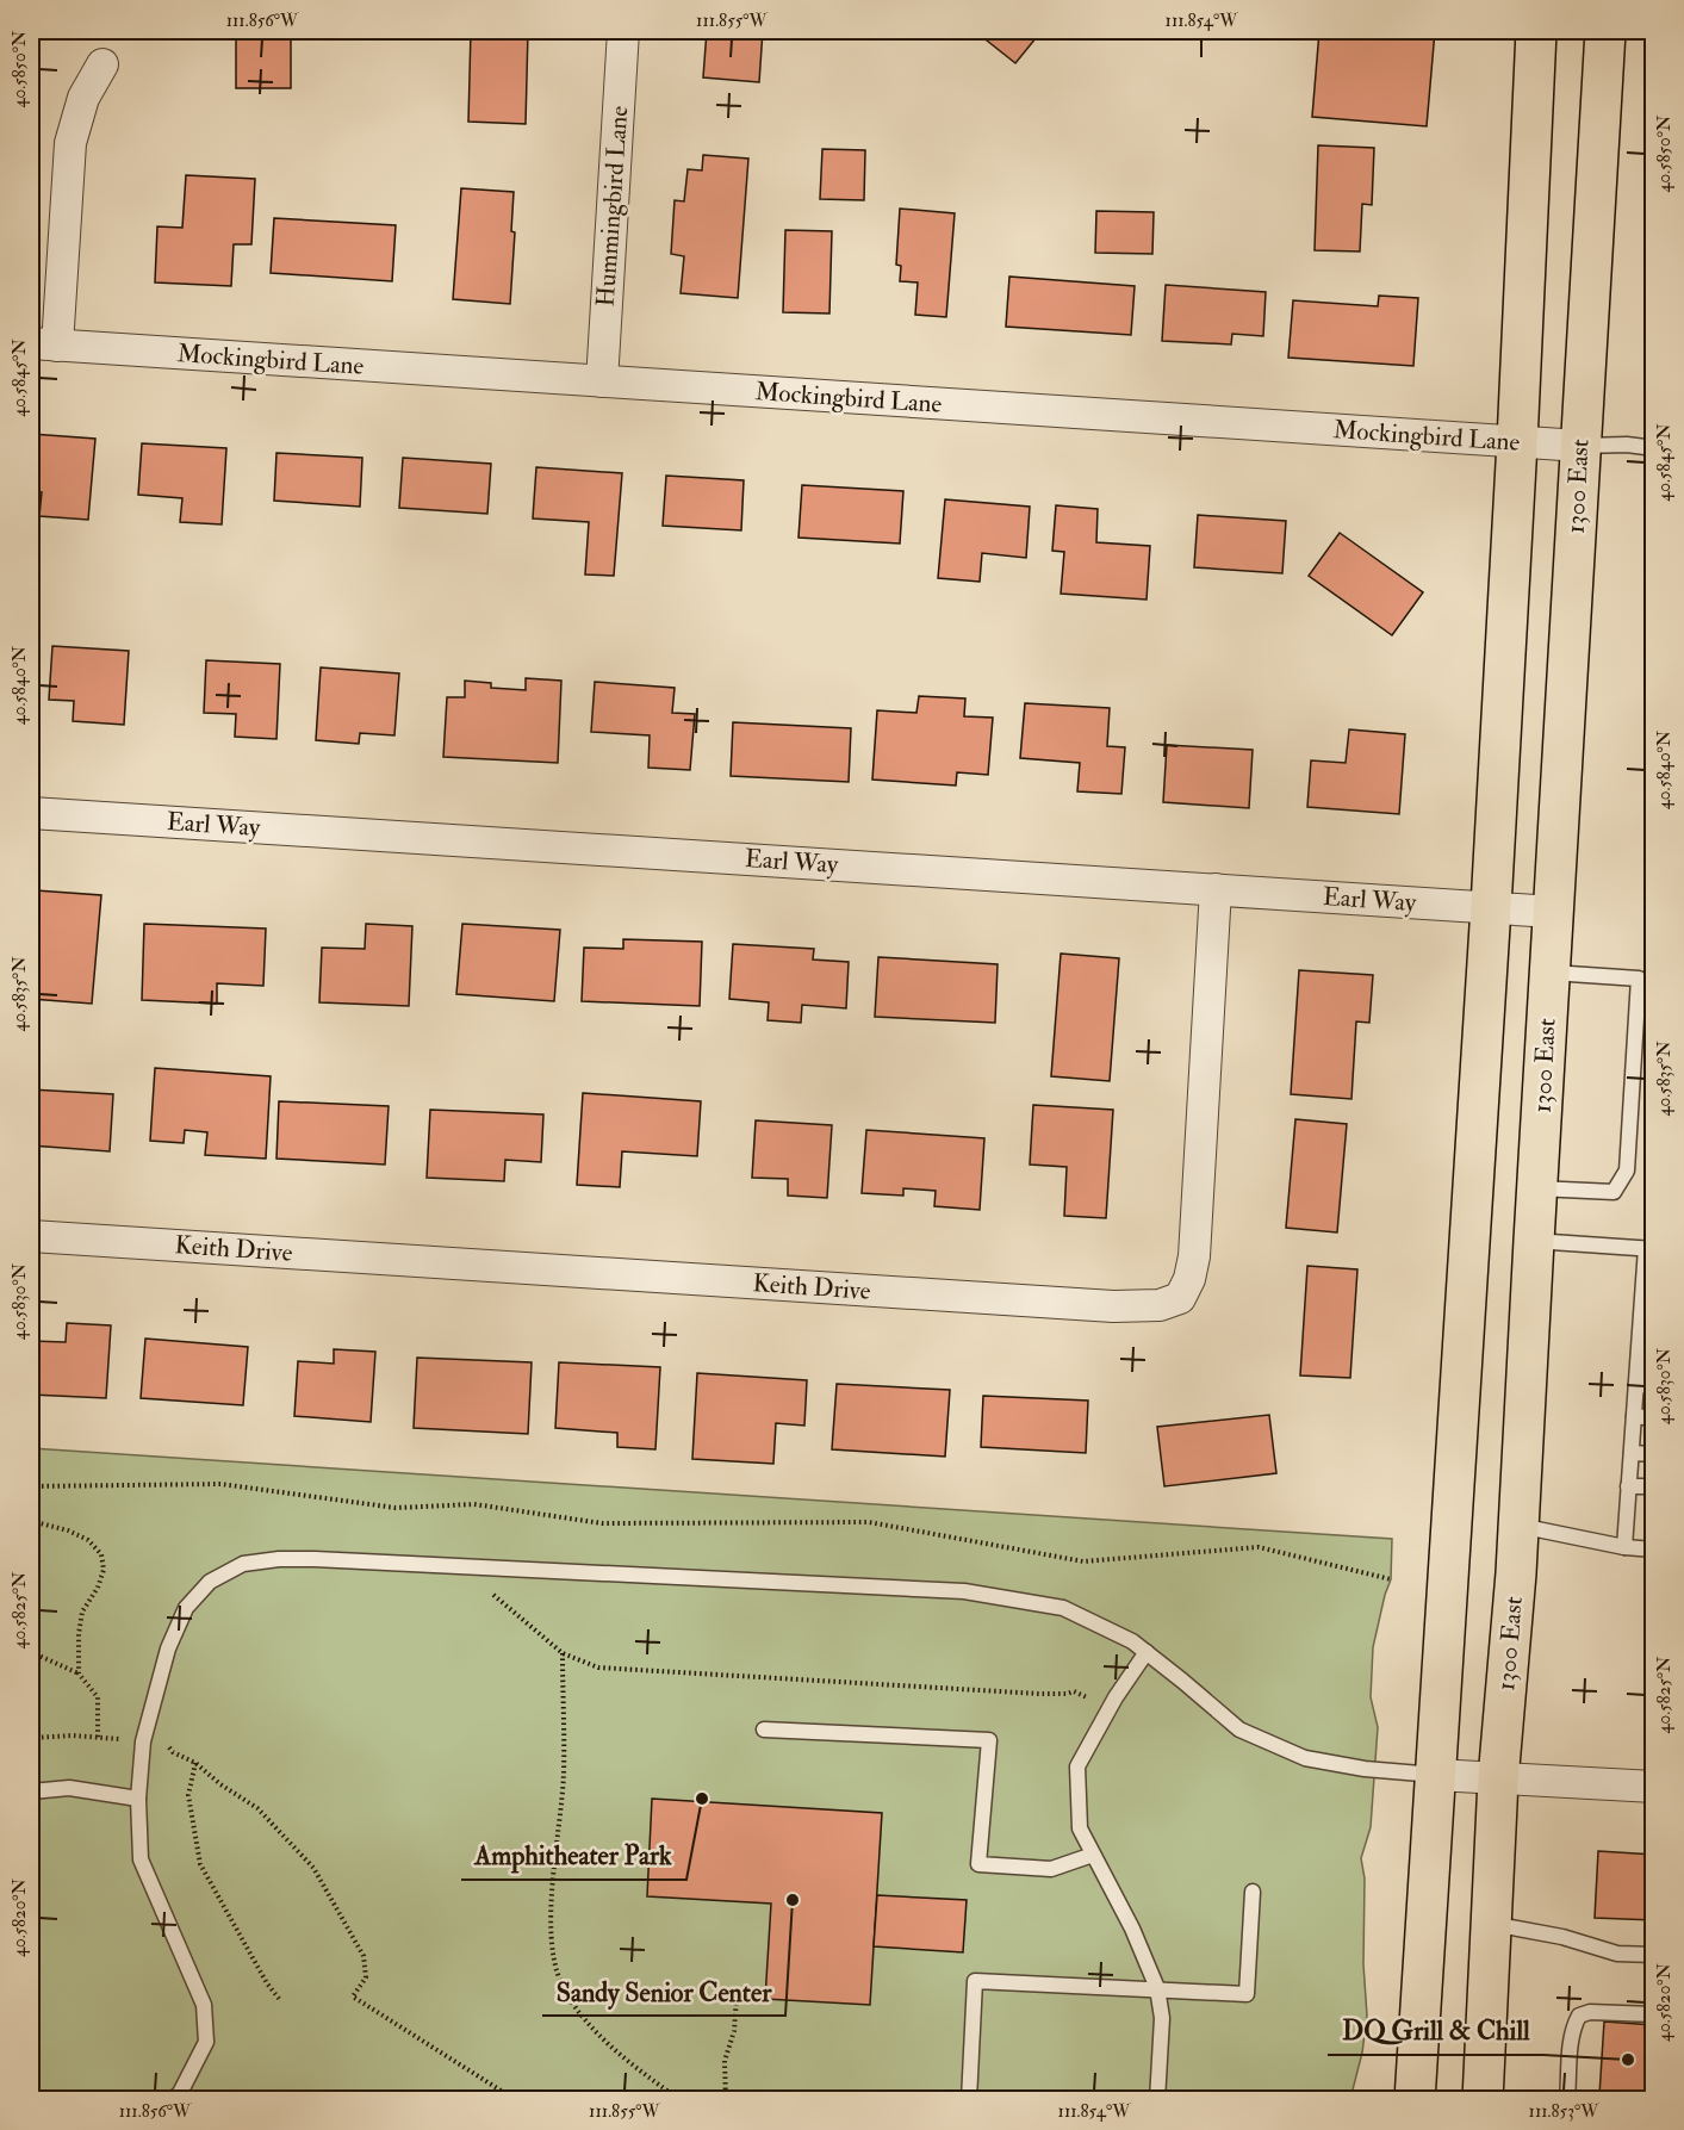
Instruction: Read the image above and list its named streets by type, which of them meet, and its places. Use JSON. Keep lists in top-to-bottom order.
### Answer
{
  "streets": {
    "main road": ["1300 East"],
    "street": [
      "Hummingbird Lane",
      "Mockingbird Lane",
      "Earl Way",
      "Keith Drive"
    ]
  },
  "crossings": [
    ["Hummingbird Lane", "Mockingbird Lane"],
    ["Mockingbird Lane", "1300 East"],
    ["1300 East", "Earl Way"],
    ["Earl Way", "Keith Drive"]
  ],
  "places": ["Amphitheater Park", "Sandy Senior Center", "DQ Grill & Chill"],
  "coordinates": [
    "111.856°W",
    "111.855°W",
    "111.854°W",
    "40.5850°N",
    "40.5845°N",
    "40.5840°N",
    "40.5835°N",
    "40.5830°N",
    "40.5825°N",
    "40.5820°N",
    "111.853°W"
  ]
}
